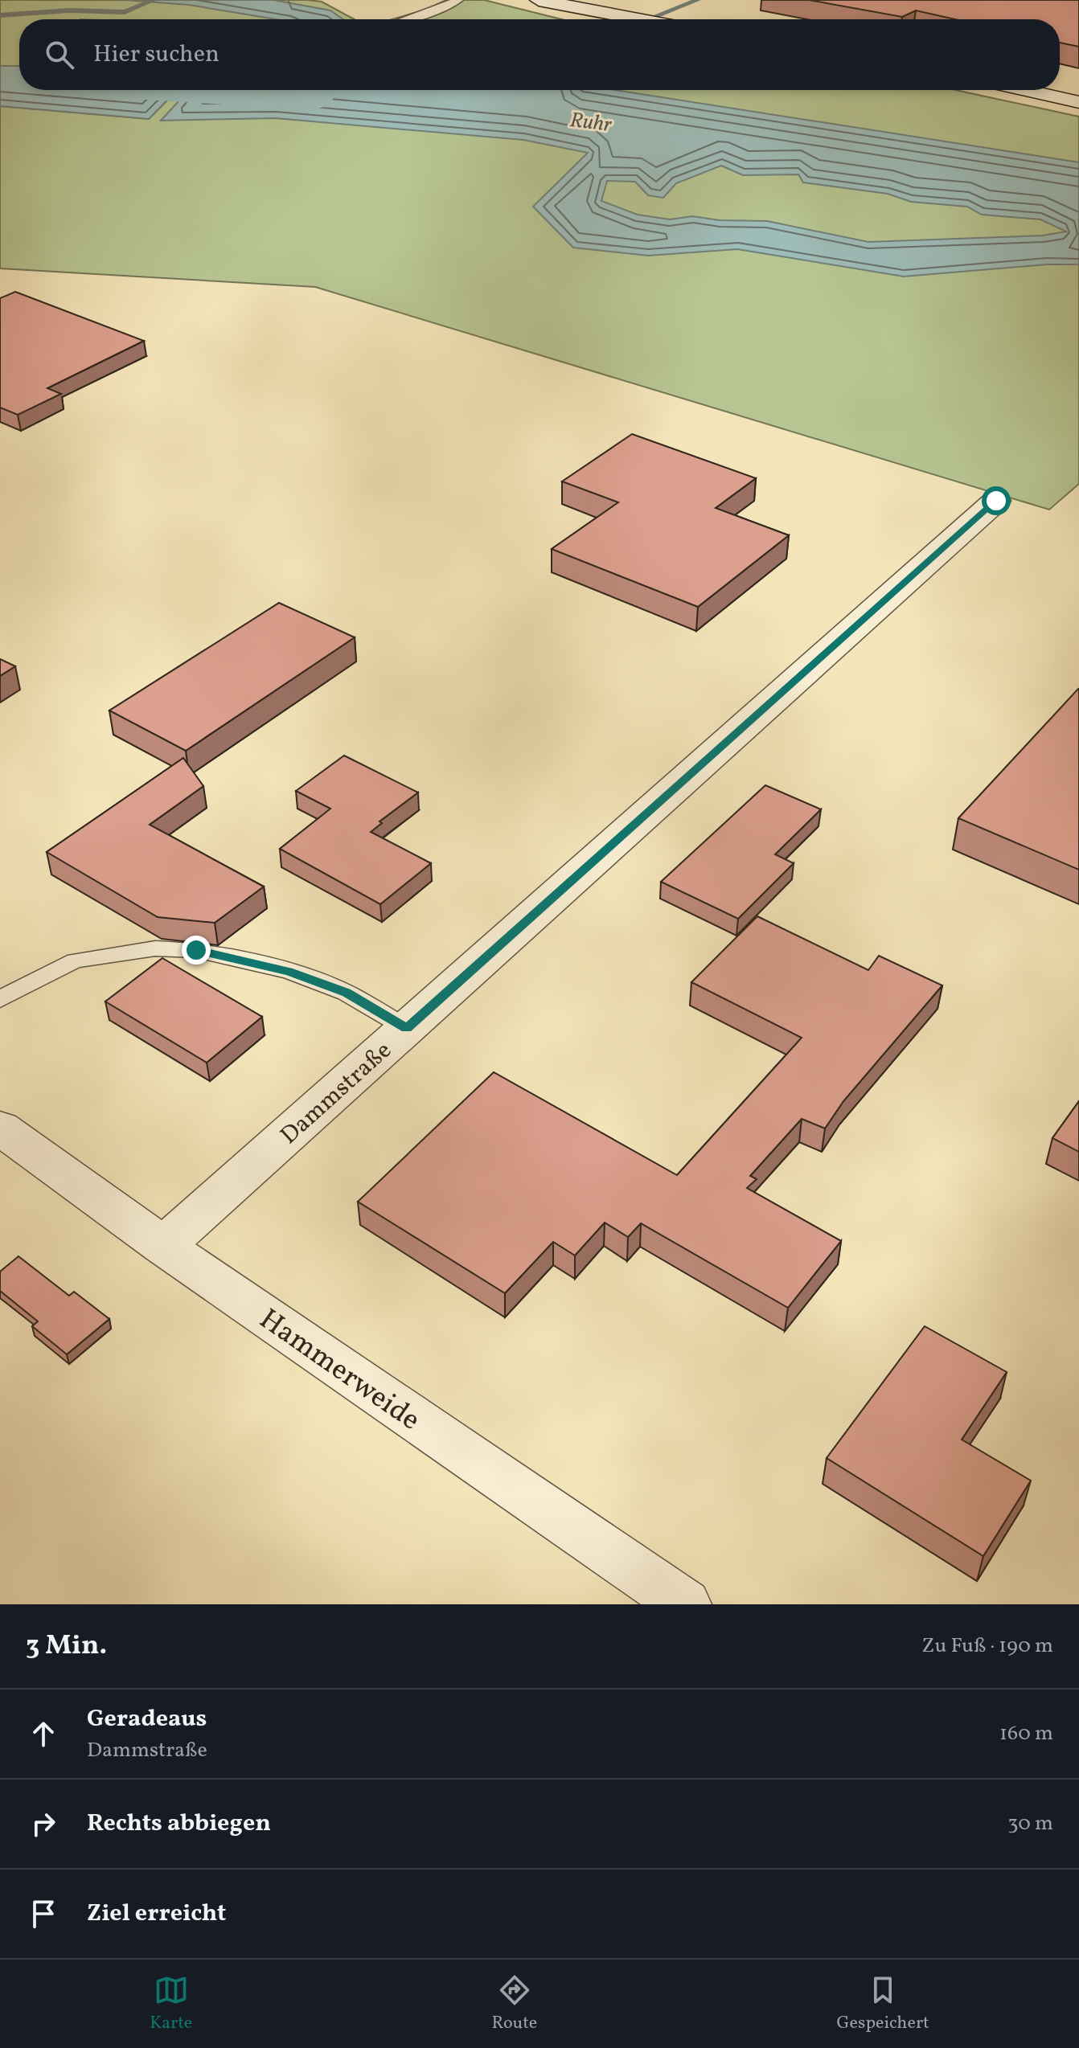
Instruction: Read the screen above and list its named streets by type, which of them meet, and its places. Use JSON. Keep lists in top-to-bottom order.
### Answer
{
  "streets": {
    "street": ["Dammstraße", "Hammerweide"]
  },
  "crossings": [
    ["Dammstraße", "Hammerweide"]
  ],
  "water": ["Ruhr"],
  "page": {
    "search": "Hier suchen",
    "heading": ["3 Min.", "Zu Fuß · 190 m"],
    "list": [
      ["Geradeaus", "Dammstraße", "160 m"],
      ["Rechts abbiegen", "30 m"],
      "Ziel erreicht"
    ],
    "nav": ["Karte", "Route", "Gespeichert"]
  }
}
